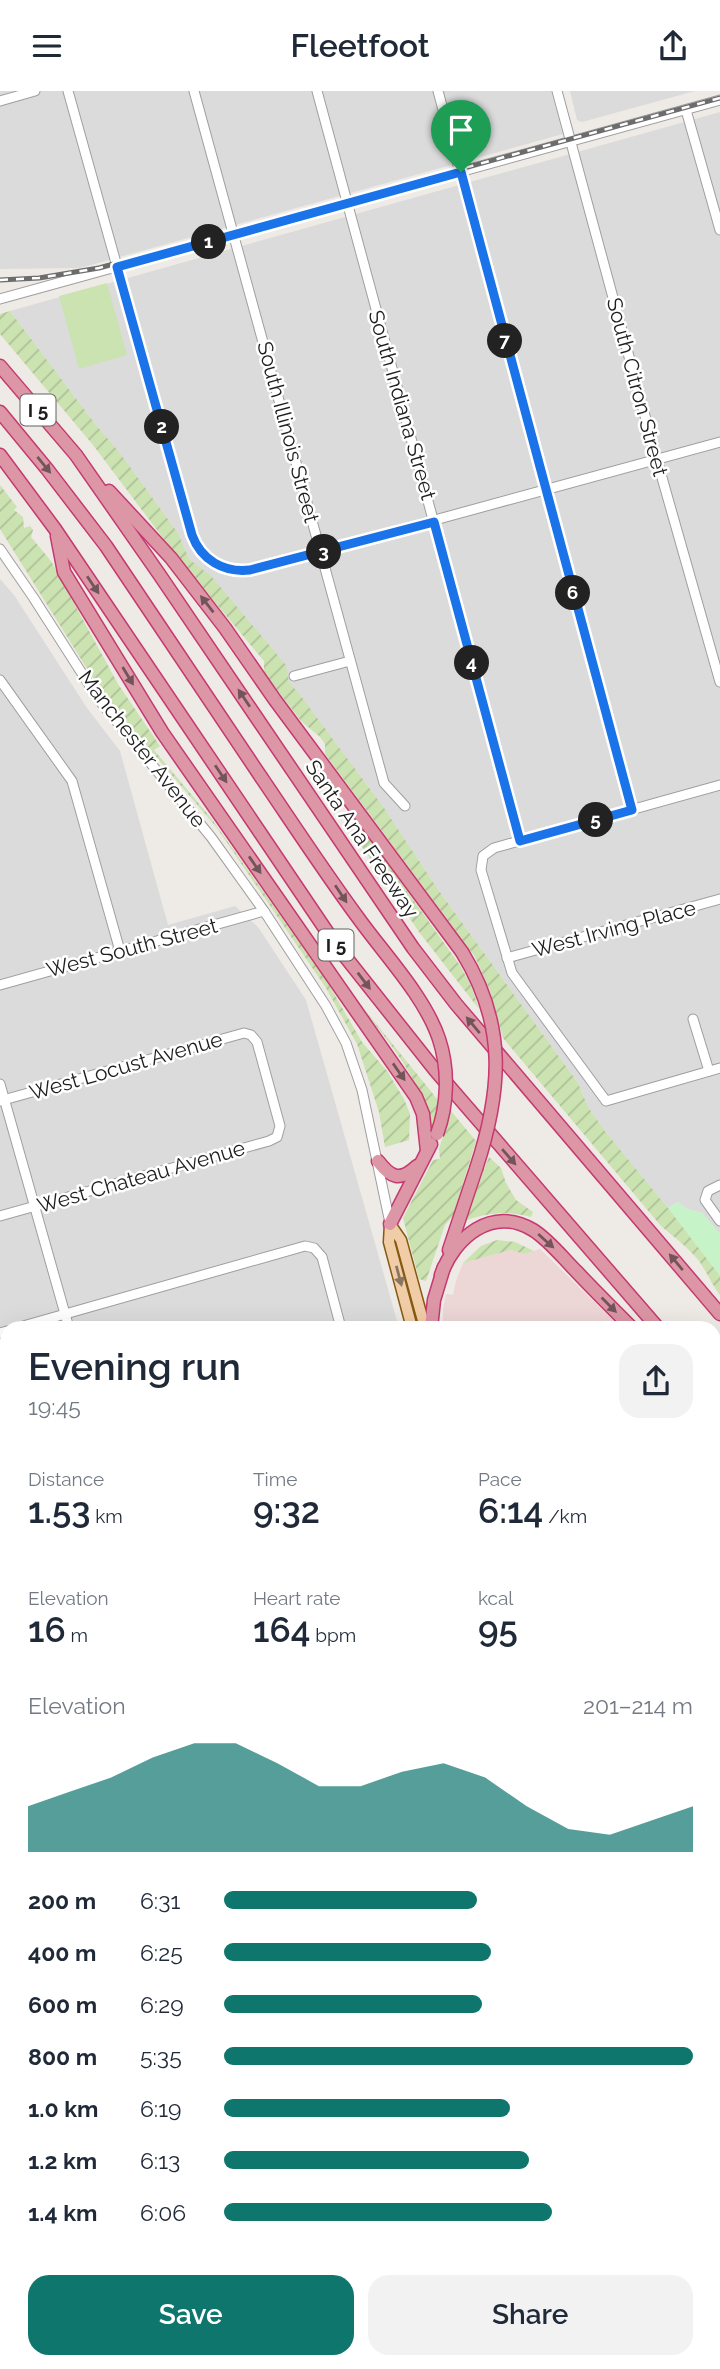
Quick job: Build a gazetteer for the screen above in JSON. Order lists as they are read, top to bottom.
{
  "streets": {
    "highway": ["I 5", "Santa Ana Freeway"],
    "street": [
      "South Citron Street",
      "South Indiana Street",
      "South Illinois Street",
      "Manchester Avenue",
      "West Irving Place",
      "West South Street",
      "West Locust Avenue",
      "West Chateau Avenue"
    ]
  },
  "crossings": [
    ["Manchester Avenue", "West South Street"],
    ["West Locust Avenue", "West Chateau Avenue"]
  ],
  "page": {
    "header": "Fleetfoot",
    "pins": [
      "1",
      "7",
      "2",
      "3",
      "6",
      "4",
      "5"
    ],
    "heading": ["Evening run", "19:45"],
    "stats": [
      ["Distance", "1.53 km"],
      ["Time", "9:32"],
      ["Pace", "6:14 /km"],
      ["Elevation", "16 m"],
      ["Heart rate", "164 bpm"],
      ["kcal", "95"]
    ],
    "chart": ["Elevation", "201–214 m"],
    "list": [
      {
        "name": "200 m",
        "note": "6:31"
      },
      {
        "name": "400 m",
        "note": "6:25"
      },
      {
        "name": "600 m",
        "note": "6:29"
      },
      {
        "name": "800 m",
        "note": "5:35"
      },
      {
        "name": "1.0 km",
        "note": "6:19"
      },
      {
        "name": "1.2 km",
        "note": "6:13"
      },
      {
        "name": "1.4 km",
        "note": "6:06"
      }
    ],
    "buttons": ["Save", "Share"]
  }
}
